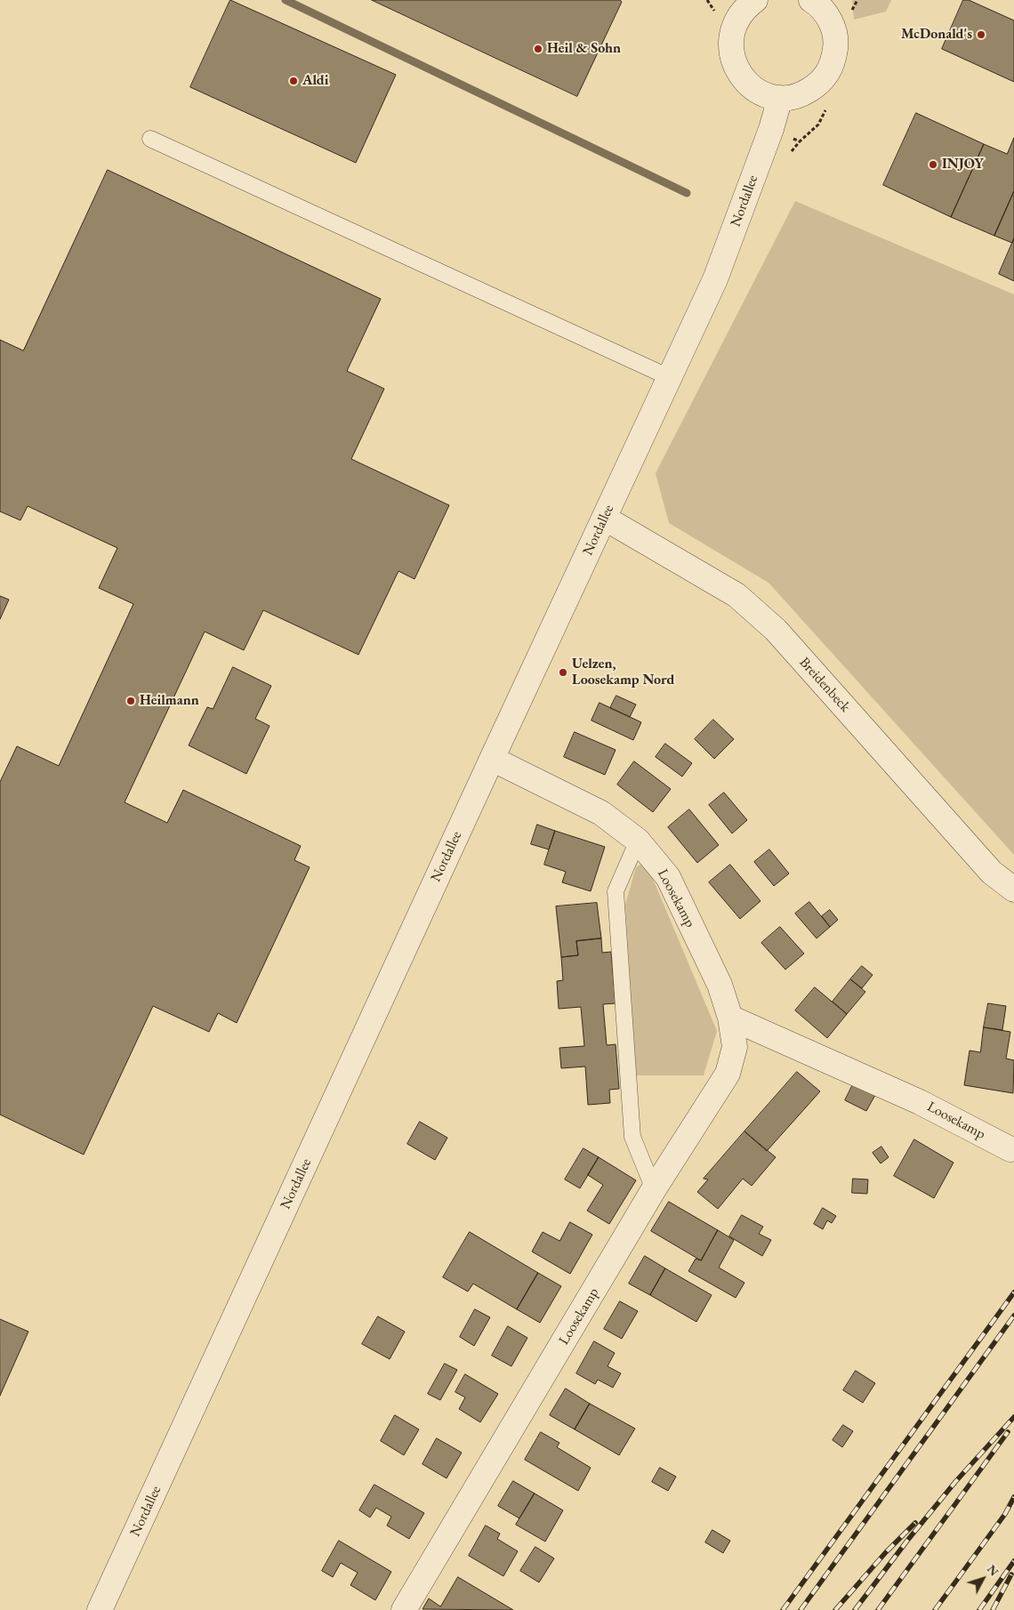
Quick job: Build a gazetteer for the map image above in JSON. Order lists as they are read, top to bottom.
{
  "streets": {
    "street": ["Nordallee", "Breidenbeck", "Loosekamp"]
  },
  "crossings": [
    ["Nordallee", "Breidenbeck"],
    ["Nordallee", "Loosekamp"]
  ],
  "places": [
    "McDonald's",
    "Heil & Sohn",
    "Aldi",
    "INJOY",
    "Uelzen, Loosekamp Nord",
    "Heilmann"
  ],
  "north": "top right"
}
